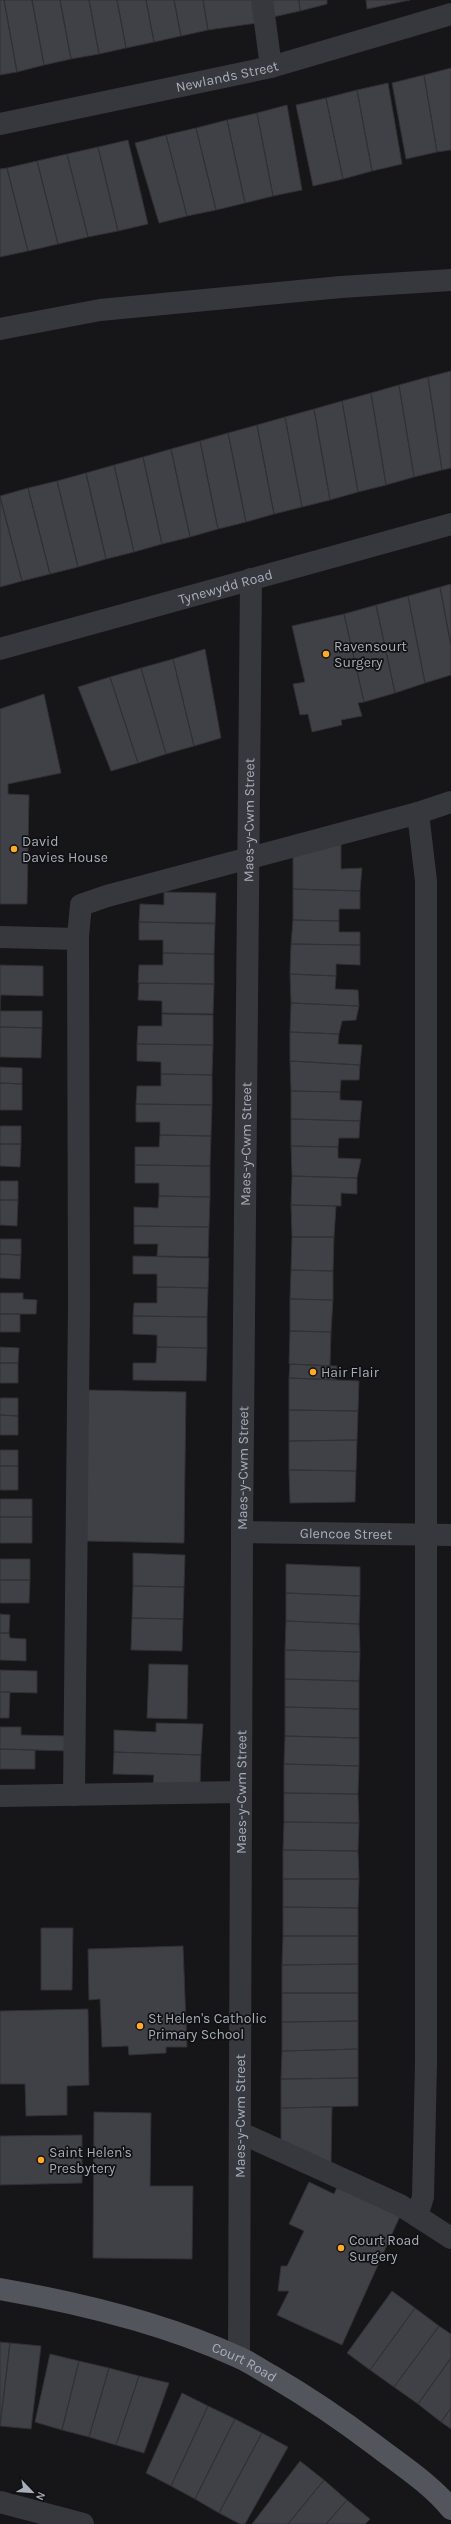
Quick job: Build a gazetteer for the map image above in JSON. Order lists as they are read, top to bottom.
{
  "streets": {
    "main road": ["Court Road"],
    "street": [
      "Newlands Street",
      "Tynewydd Road",
      "Maes-y-Cwm Street",
      "Glencoe Street"
    ]
  },
  "crossings": [
    ["Tynewydd Road", "Maes-y-Cwm Street"],
    ["Maes-y-Cwm Street", "Glencoe Street"],
    ["Maes-y-Cwm Street", "Court Road"]
  ],
  "places": [
    "Ravensourt Surgery",
    "David Davies House",
    "Hair Flair",
    "St Helen's Catholic Primary School",
    "Saint Helen's Presbytery",
    "Court Road Surgery"
  ],
  "north": "bottom right"
}
